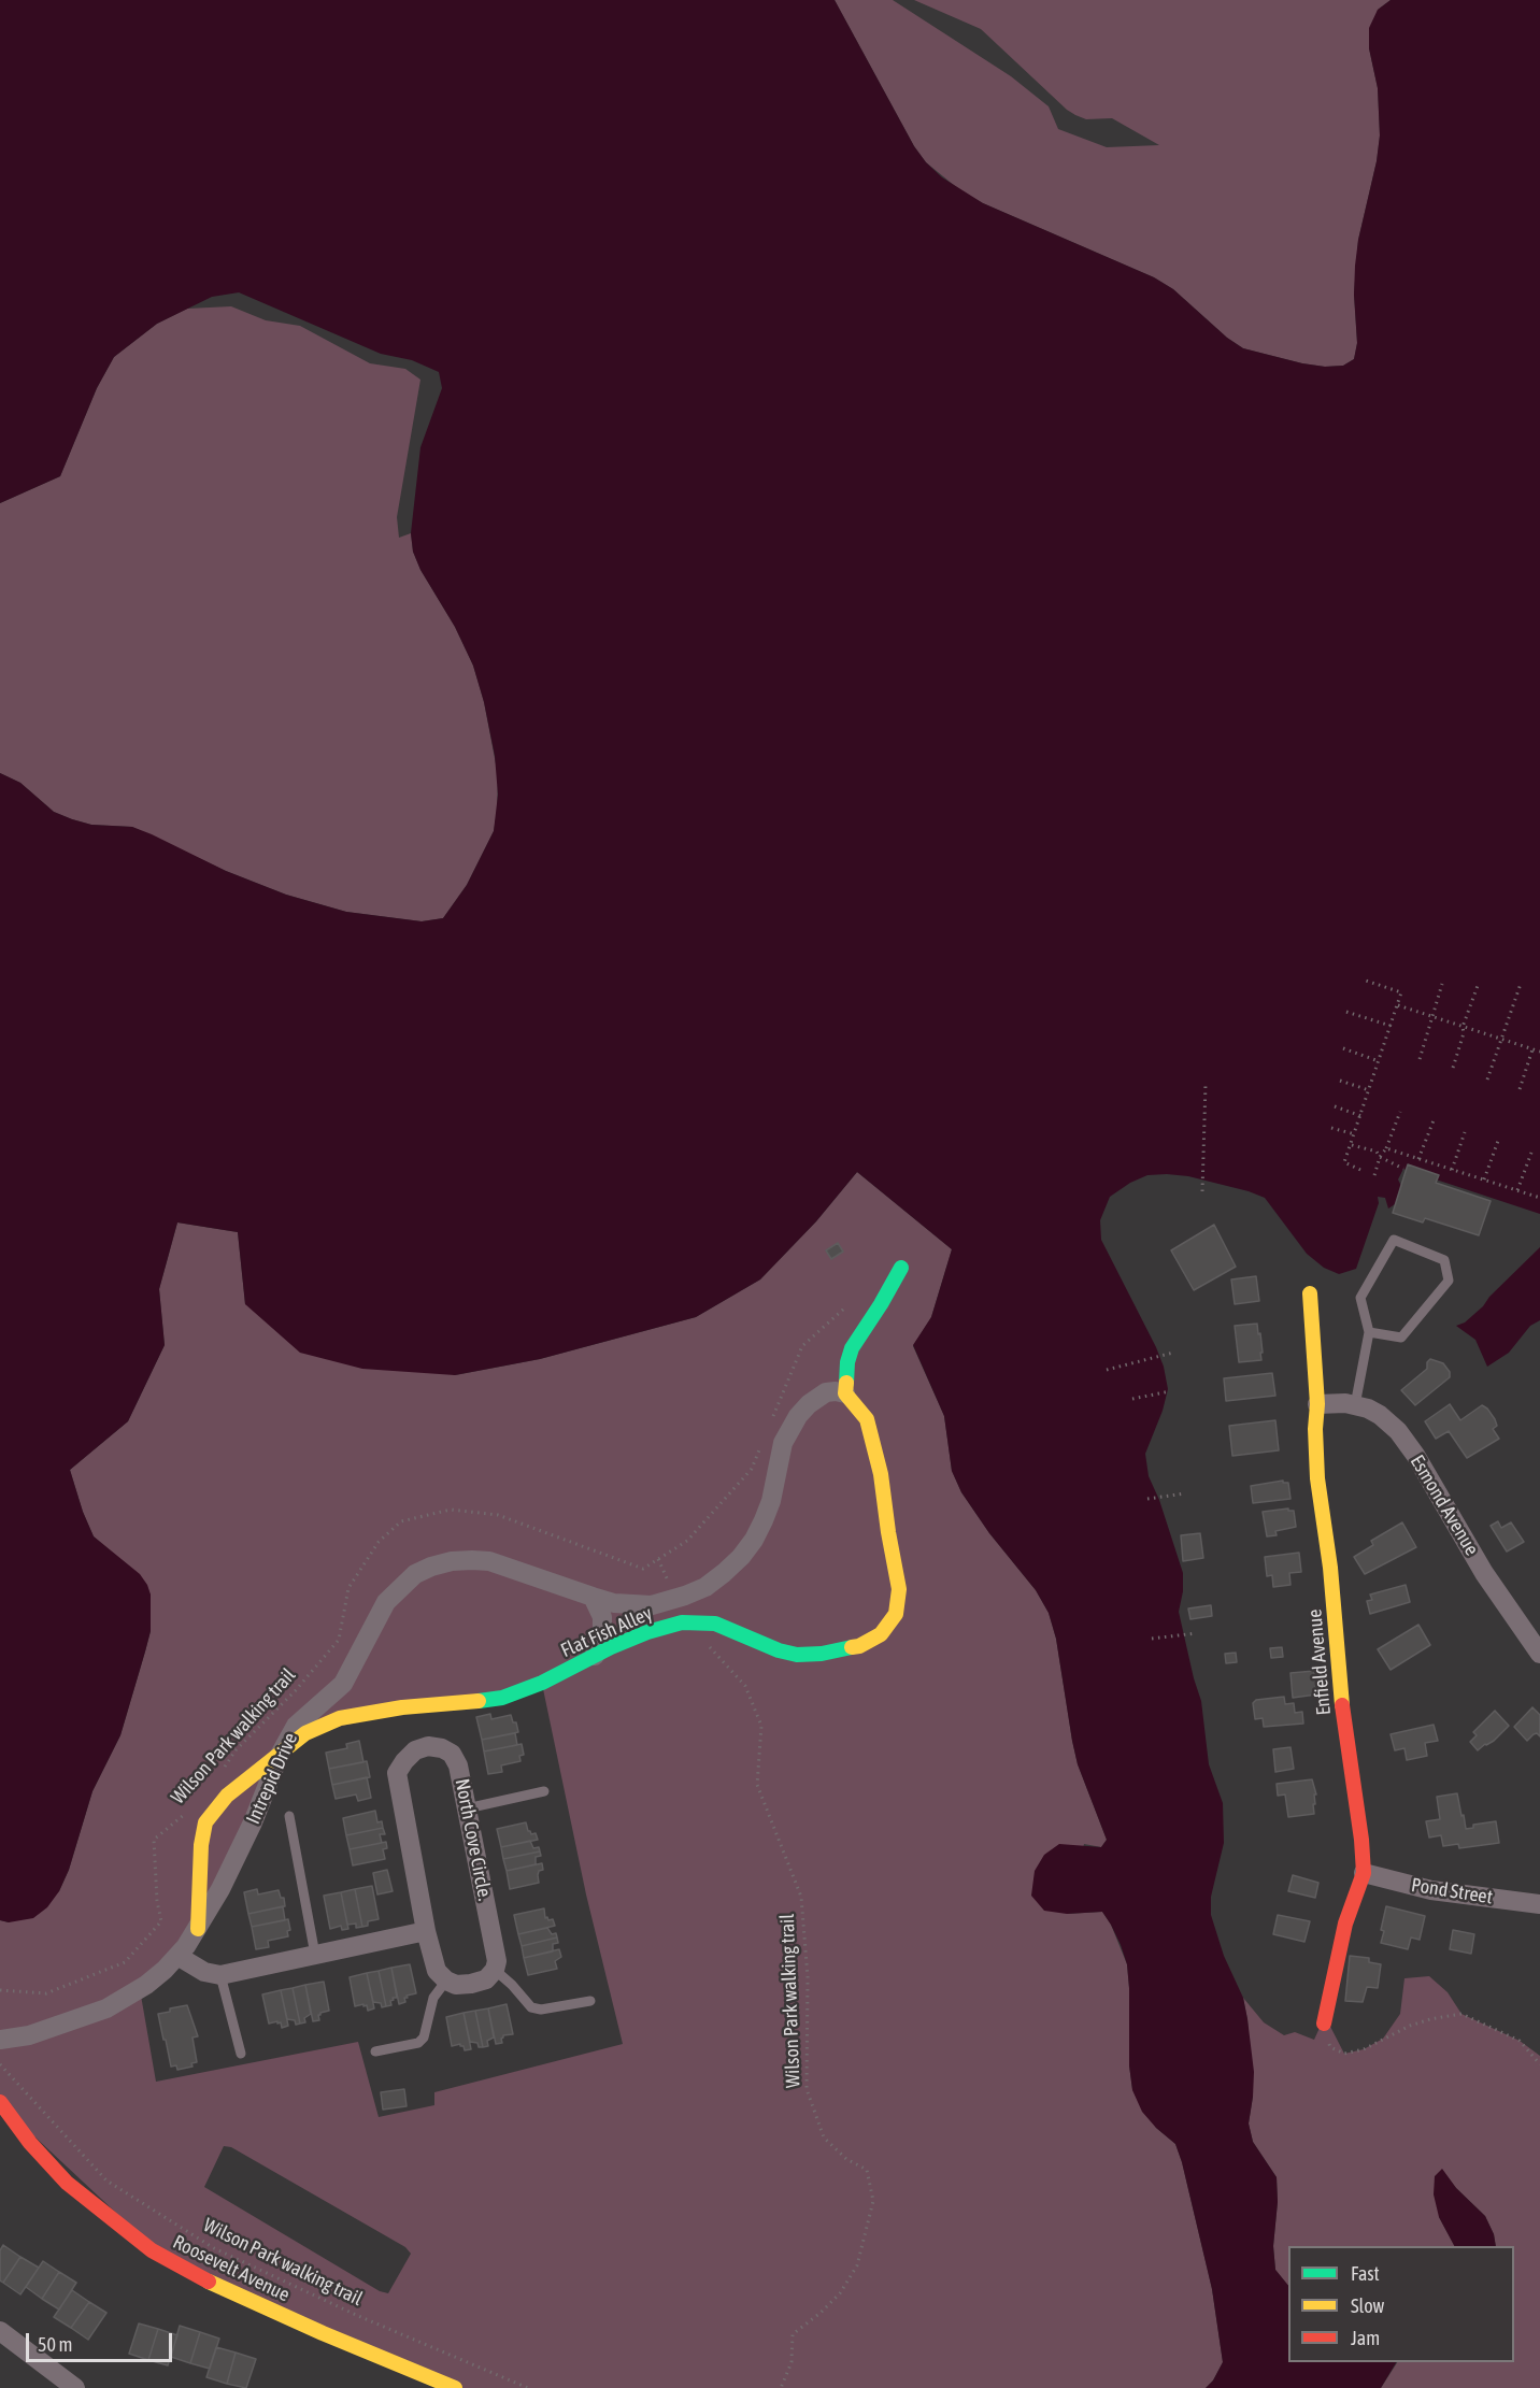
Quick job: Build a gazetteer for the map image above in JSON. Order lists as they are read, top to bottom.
{
  "streets": {
    "street": [
      "Esmond Avenue",
      "Flat Fish Alley",
      "Enfield Avenue",
      "Intrepid Drive",
      "North Cove Circle.",
      "Pond Street",
      "Roosevelt Avenue"
    ],
    "path": ["Wilson Park walking trail"]
  },
  "crossings": [
    ["Esmond Avenue", "Enfield Avenue"],
    ["Flat Fish Alley", "Wilson Park walking trail"],
    ["Flat Fish Alley", "Intrepid Drive"],
    ["Enfield Avenue", "Pond Street"]
  ],
  "legend": ["Fast", "Slow", "Jam"],
  "scale_bar": "50 m"
}
